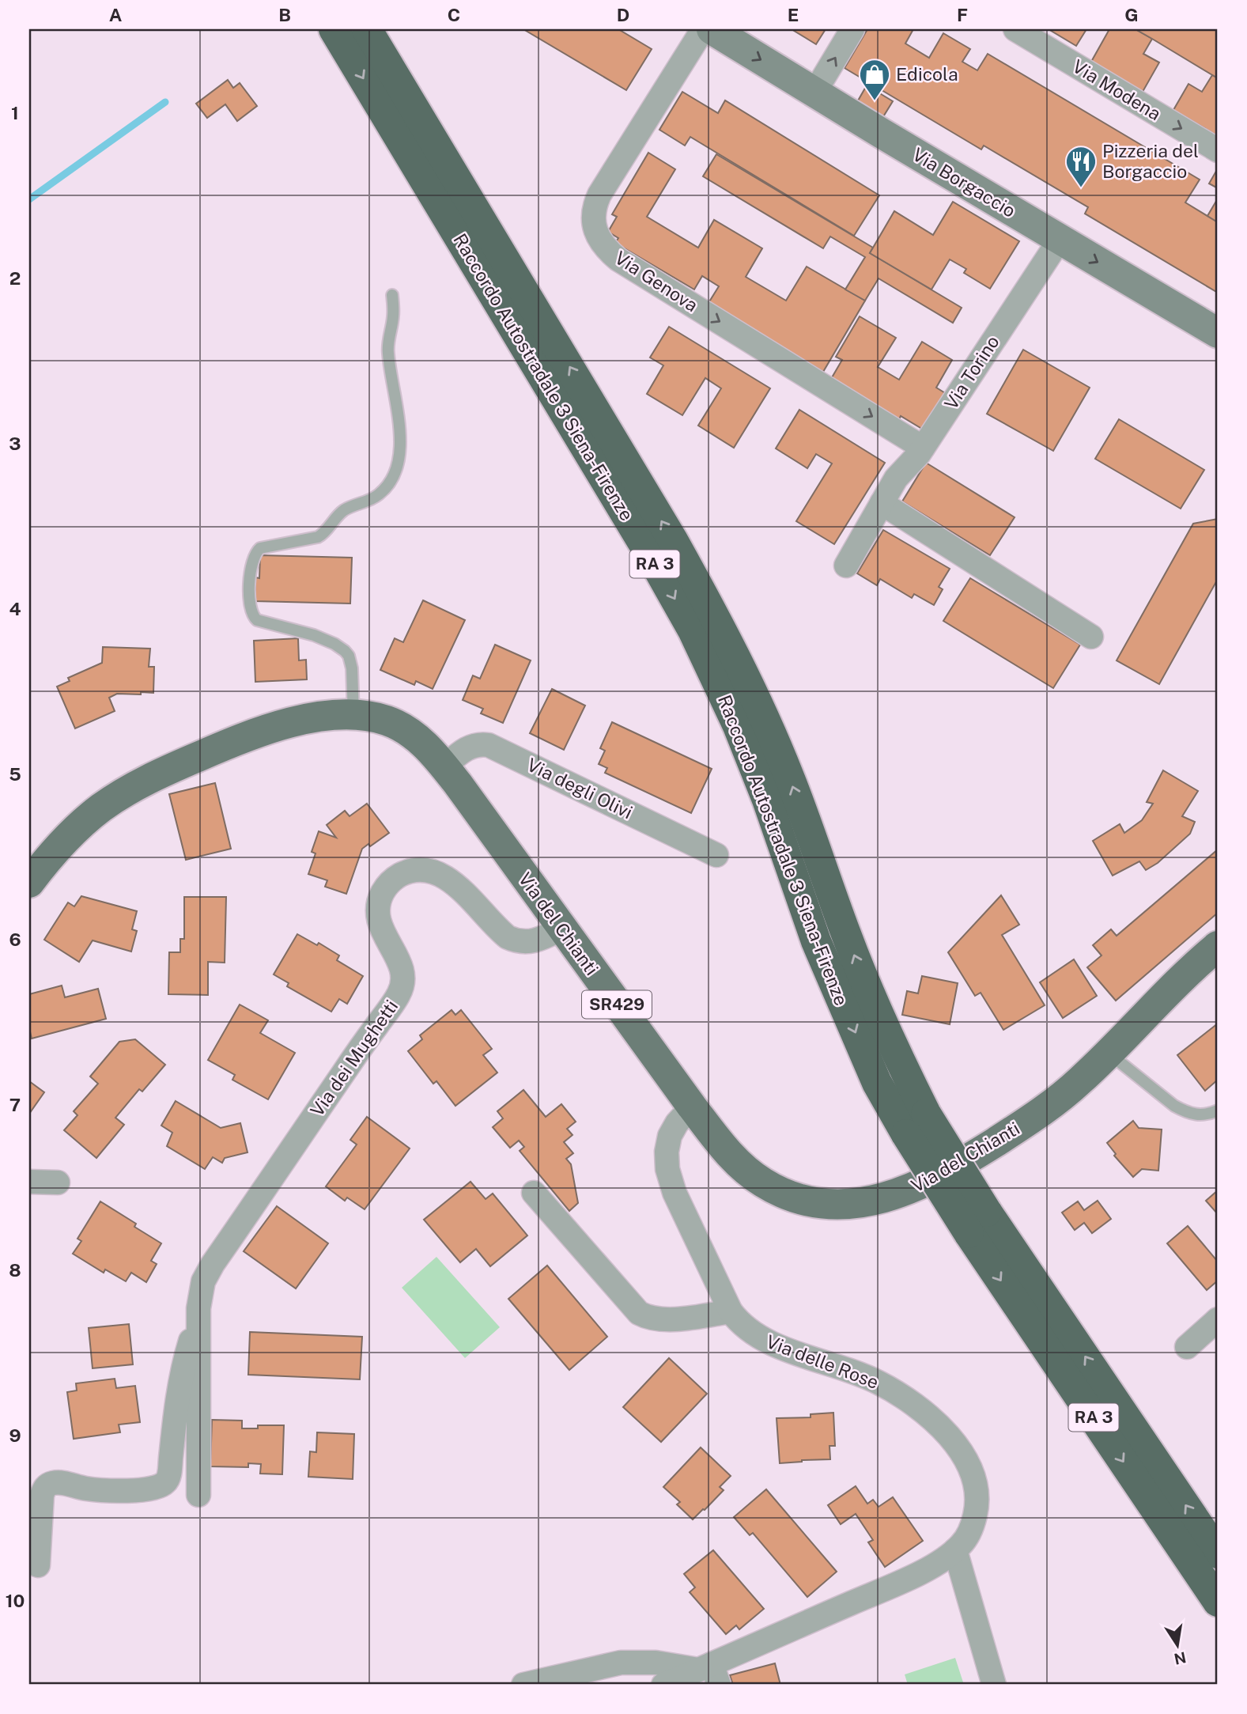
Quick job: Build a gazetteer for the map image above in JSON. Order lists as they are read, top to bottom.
{
  "streets": {
    "highway": ["Raccordo Autostradale 3 Siena-Firenze", "RA 3"],
    "main road": ["Via Borgaccio", "Via del Chianti", "SR429"],
    "street": [
      "Via Modena",
      "Via Genova",
      "Via Torino",
      "Via degli Olivi",
      "Via dei Mughetti",
      "Via delle Rose"
    ]
  },
  "crossings": [
    ["Via Borgaccio", "Via Torino"],
    ["Via Genova", "Via Torino"],
    ["Via degli Olivi", "Via del Chianti"],
    ["Via del Chianti", "Via dei Mughetti"],
    ["Via del Chianti", "Via delle Rose"]
  ],
  "one_way": ["Via Modena", "Via Borgaccio"],
  "places": {
    "shop": ["Edicola"],
    "restaurant": ["Pizzeria del Borgaccio"]
  },
  "north": "bottom",
  "grid": {
    "columns": [
      "A",
      "B",
      "C",
      "D",
      "E",
      "F",
      "G"
    ],
    "rows": [
      "1",
      "2",
      "3",
      "4",
      "5",
      "6",
      "7",
      "8",
      "9",
      "10"
    ]
  }
}
